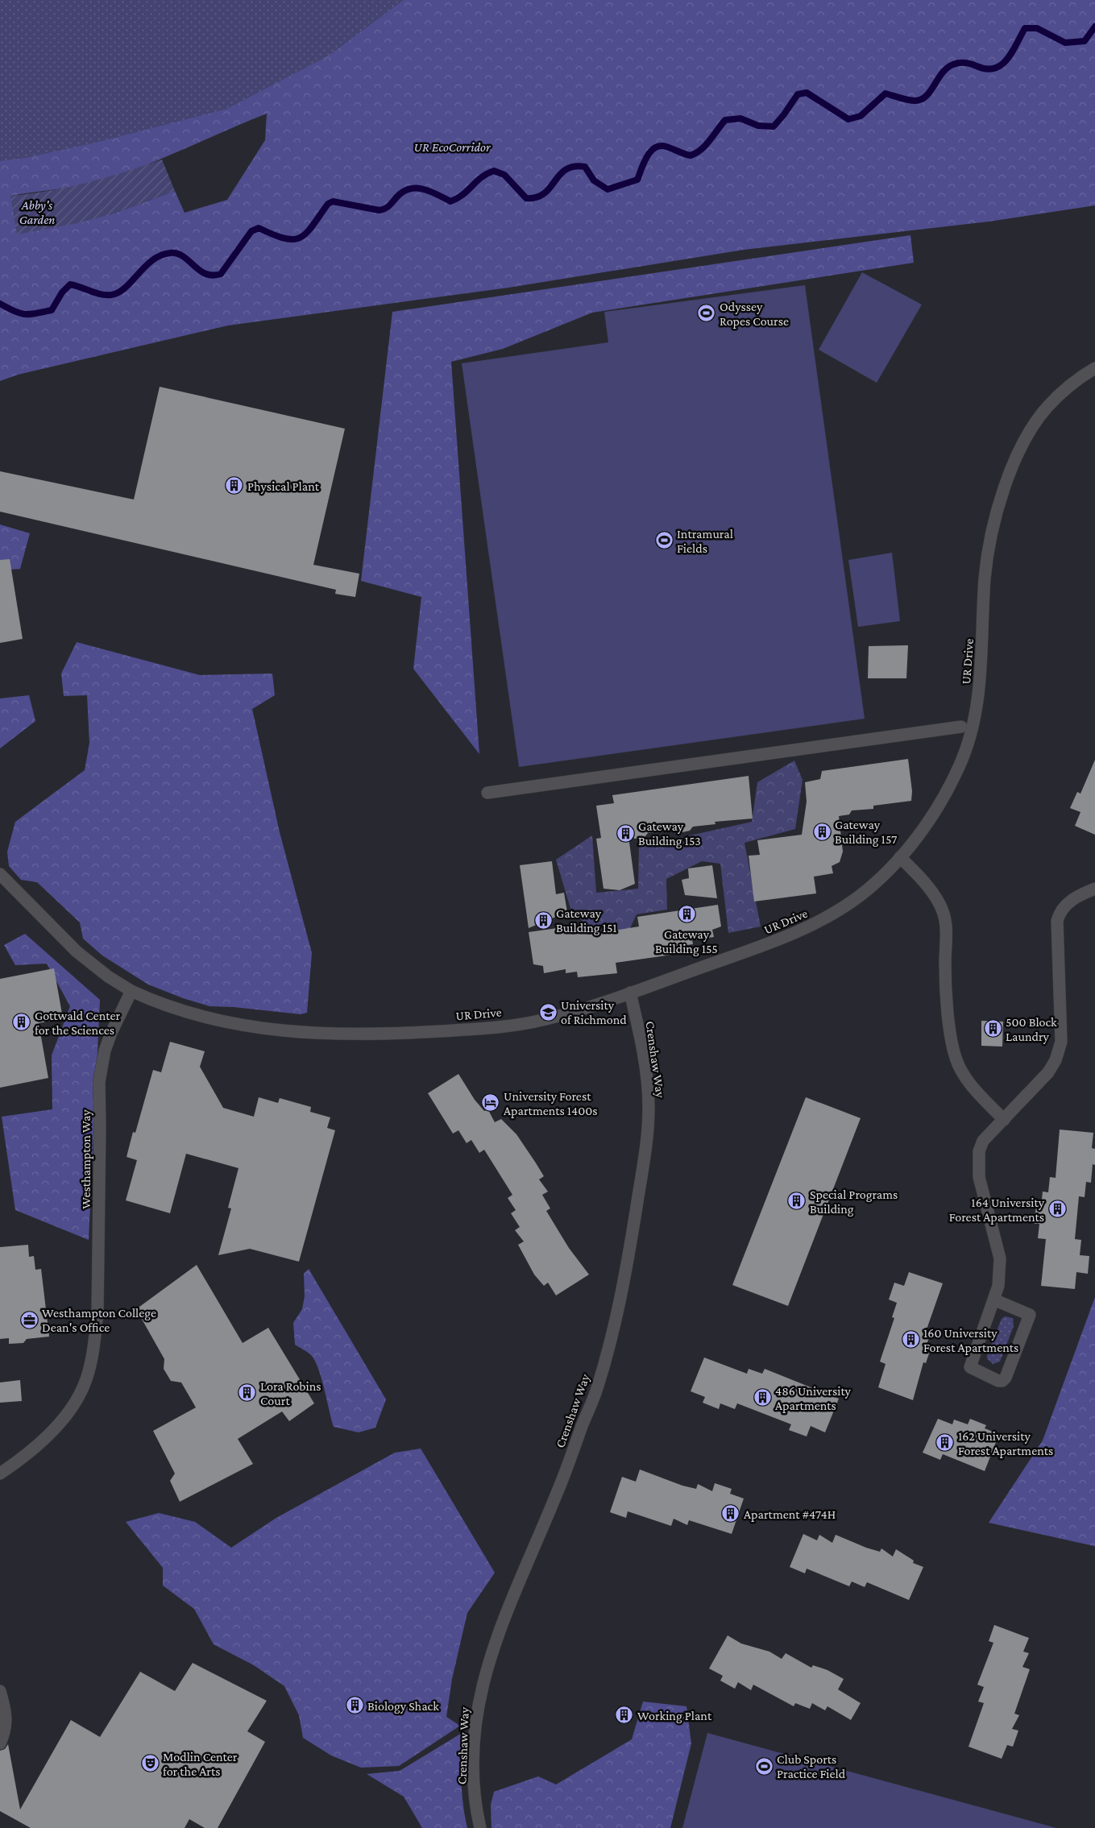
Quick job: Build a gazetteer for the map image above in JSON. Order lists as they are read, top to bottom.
{
  "streets": {
    "street": ["UR Drive", "Crenshaw Way", "Westhampton Way"]
  },
  "crossings": [
    ["UR Drive", "Crenshaw Way"],
    ["UR Drive", "Westhampton Way"]
  ],
  "parks": ["UR EcoCorridor", "Abby's Garden"],
  "places": {
    "sports": ["Odyssey Ropes Course", "Intramural Fields", "Club Sports Practice Field"],
    "building": [
      "Physical Plant",
      "Gateway Building 157",
      "Gateway Building 153",
      "Gateway Building 155",
      "Gateway Building 151",
      "Gottwald Center for the Sciences",
      "500 Block Laundry",
      "Special Programs Building",
      "164 University Forest Apartments",
      "160 University Forest Apartments",
      "Lora Robins Court",
      "486 University Apartments",
      "162 University Forest Apartments",
      "Apartment #474H",
      "Biology Shack",
      "Working Plant"
    ],
    "school or university": ["University of Richmond"],
    "hotel": ["University Forest Apartments 1400s"],
    "office": ["Westhampton College Dean's Office"],
    "theatre": ["Modlin Center for the Arts"]
  }
}
